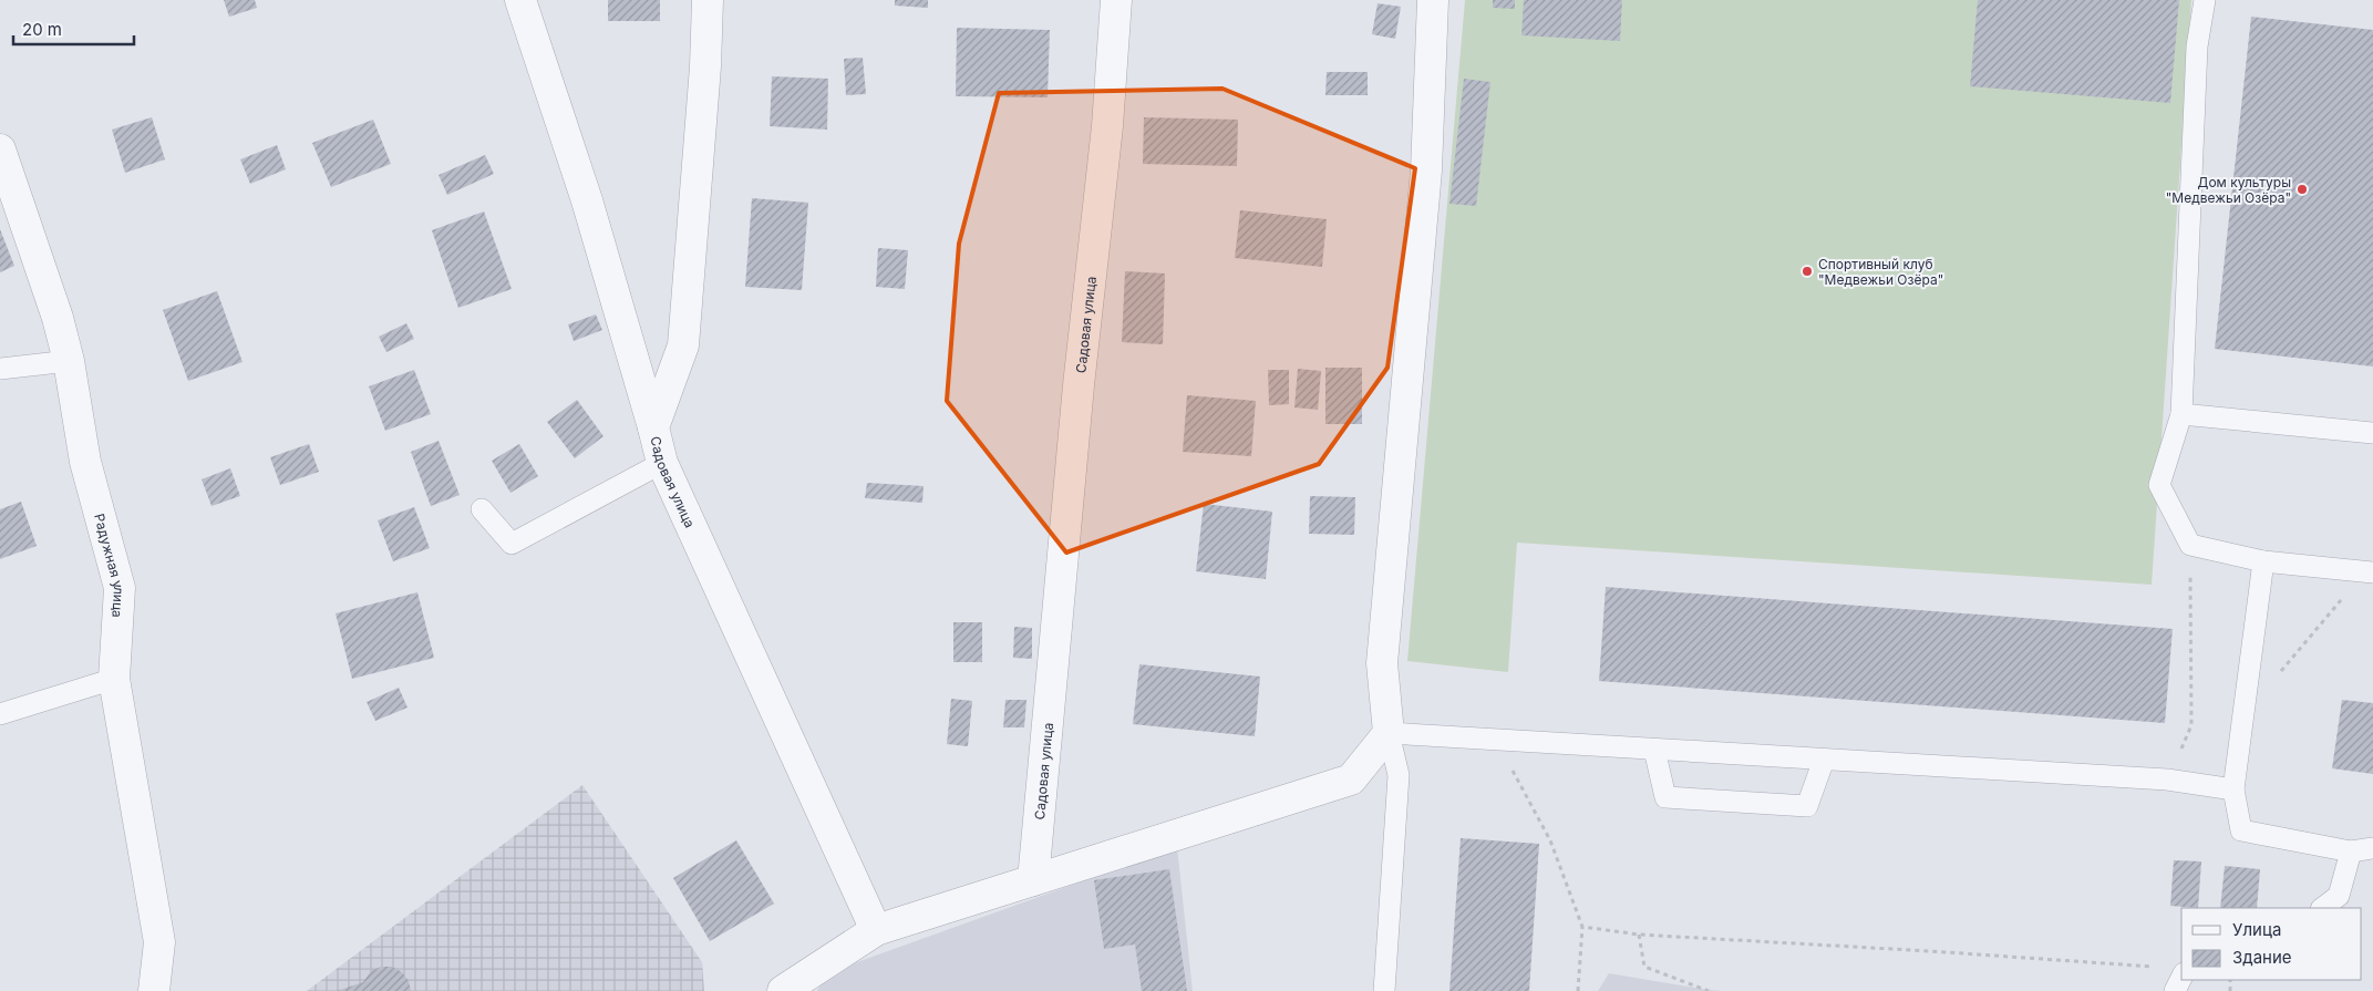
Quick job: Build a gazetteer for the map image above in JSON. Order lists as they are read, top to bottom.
{
  "streets": {
    "street": ["Садовая улица", "Радужная улица"]
  },
  "places": ["Дом культуры \"Медвежьи Озёра\"", "Спортивный клуб \"Медвежьи Озёра\""],
  "legend": ["Улица", "Здание"],
  "scale_bar": "20 m"
}
